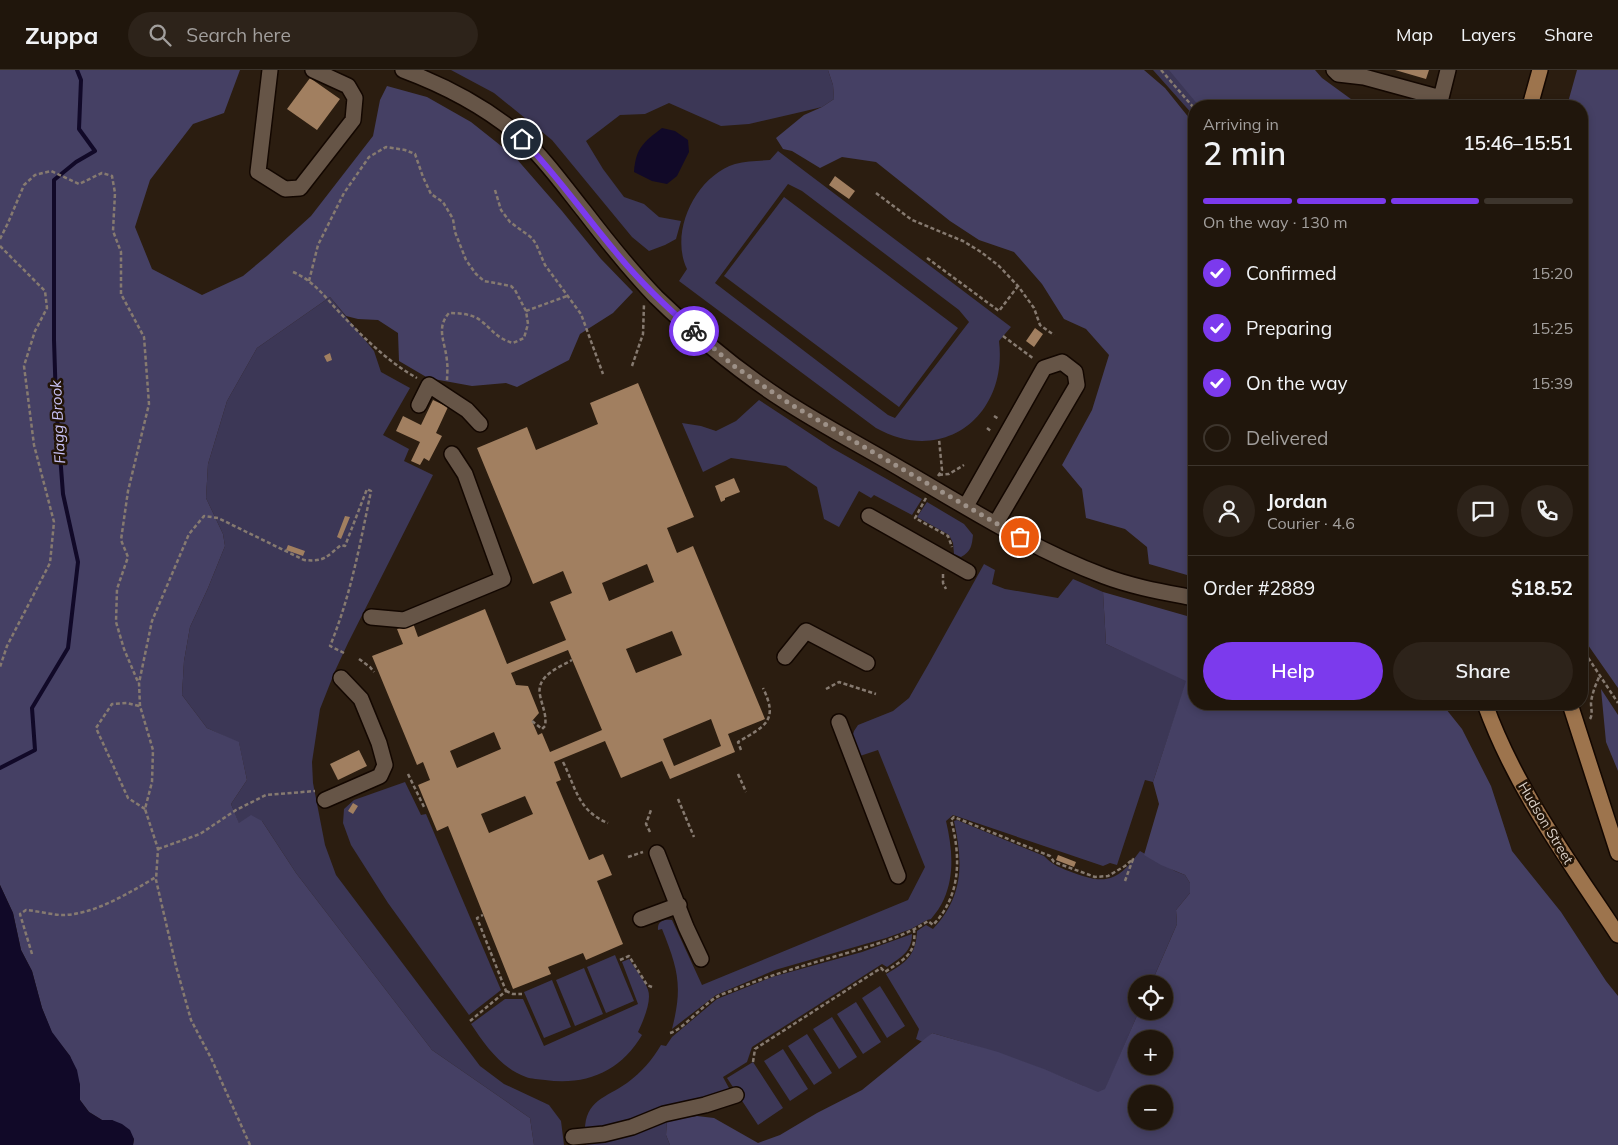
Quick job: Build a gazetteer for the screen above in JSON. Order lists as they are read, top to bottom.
{
  "streets": {
    "main road": ["Hudson Street"]
  },
  "water": ["Flagg Brook"],
  "page": {
    "header": "Zuppa",
    "search": "Search here",
    "nav": ["Map", "Layers", "Share"],
    "heading": ["2 min", "Arriving in", "15:46–15:51"],
    "panel": [
      "Jordan",
      "Courier · 4.6",
      "Order #2889",
      "$18.52"
    ],
    "bar": "On the way · 130 m",
    "list": [
      ["Confirmed", "15:20"],
      ["Preparing", "15:25"],
      ["On the way", "15:39"],
      "Delivered"
    ],
    "buttons": ["Help", "Share"],
    "map_buttons": ["+", "−"]
  }
}
